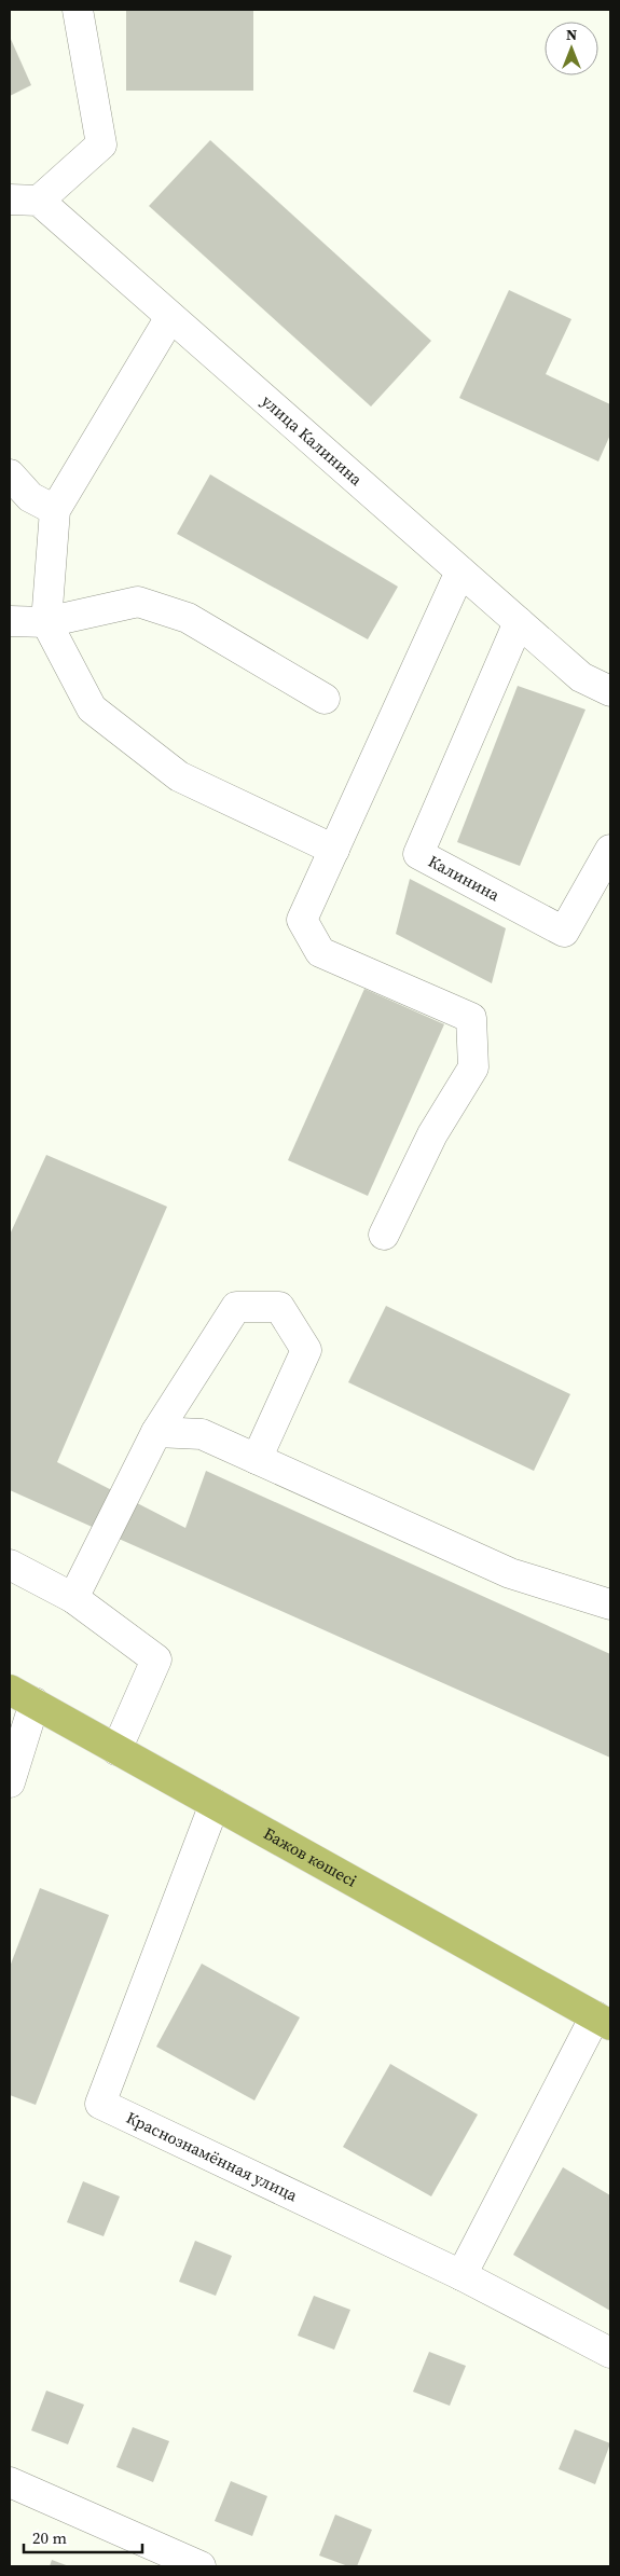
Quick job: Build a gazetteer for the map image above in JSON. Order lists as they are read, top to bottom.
{
  "streets": {
    "main road": ["Бажов көшесі"],
    "street": ["улица Калинина", "Калинина", "Краснознамённая улица"]
  },
  "crossings": [
    ["улица Калинина", "Калинина"],
    ["Бажов көшесі", "Краснознамённая улица"]
  ],
  "scale_bar": "20 m",
  "north": "top"
}
